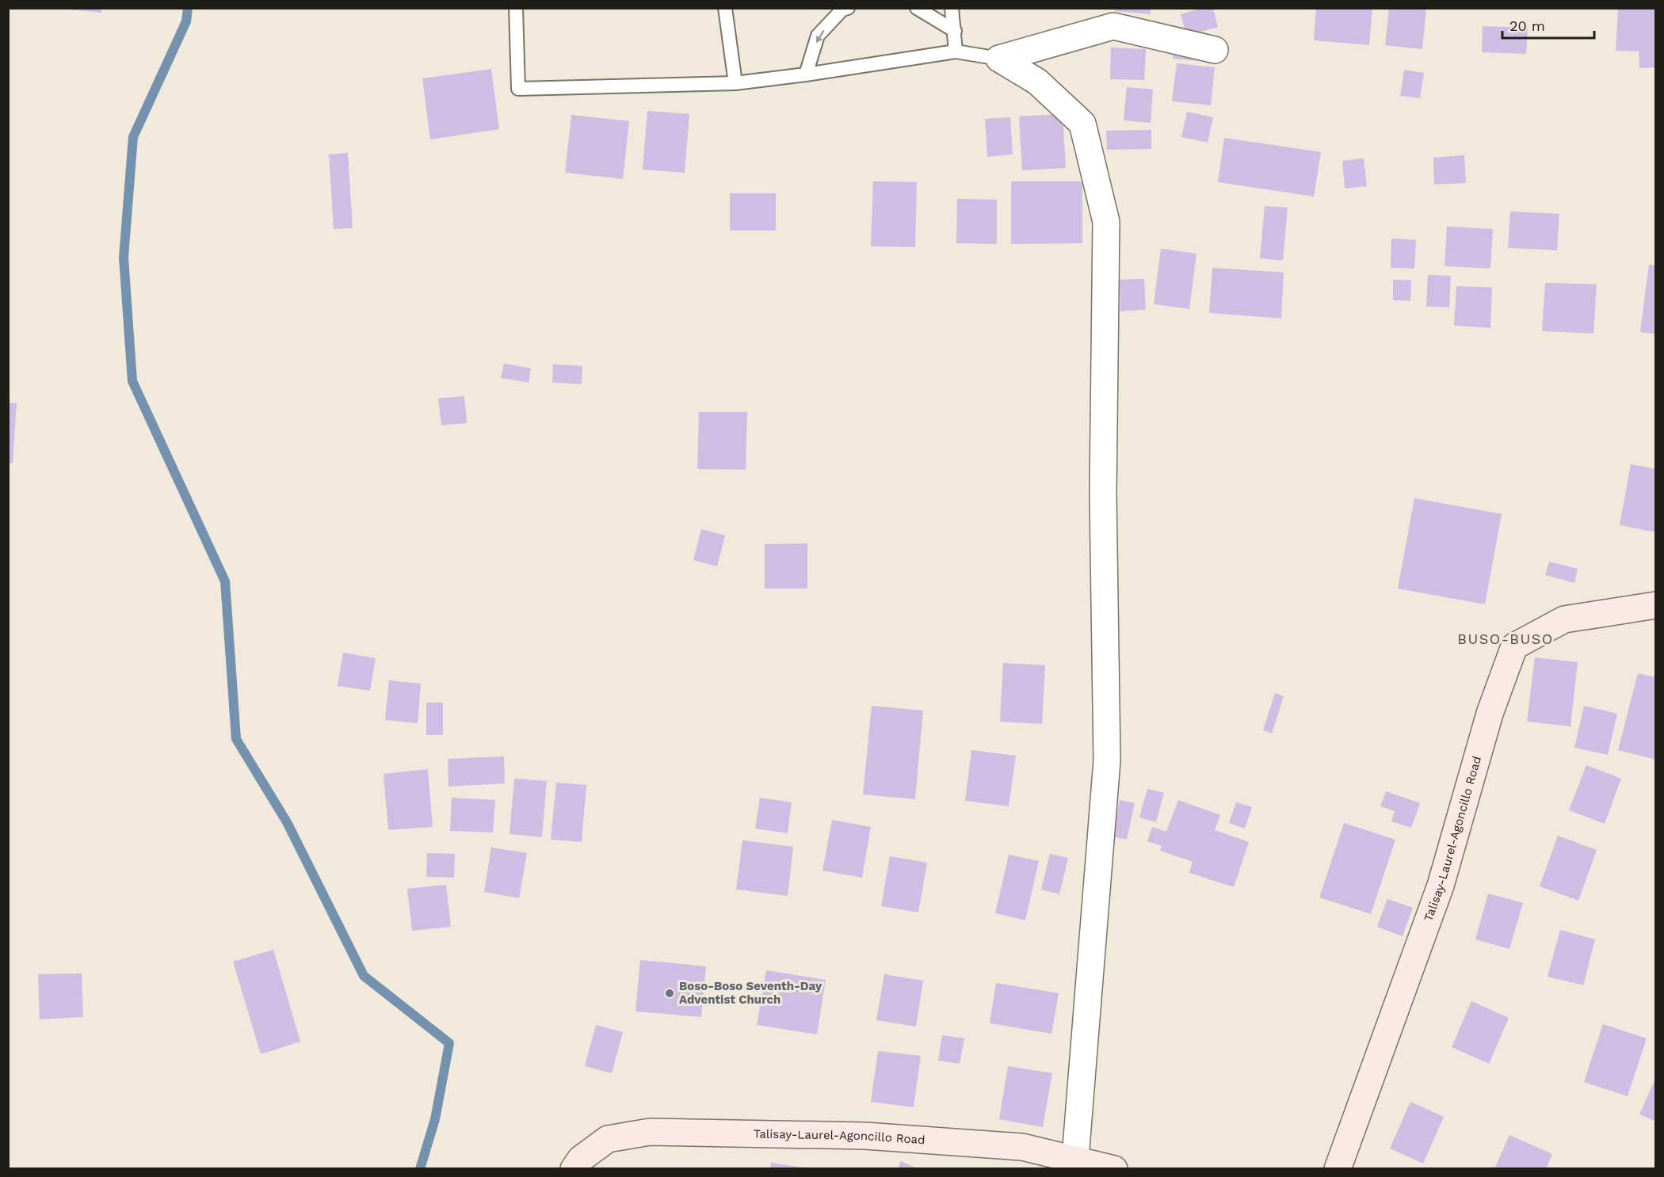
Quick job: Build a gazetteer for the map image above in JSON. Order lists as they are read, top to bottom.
{
  "streets": {
    "main road": ["Talisay-Laurel-Agoncillo Road"]
  },
  "districts": ["BUSO-BUSO"],
  "places": ["Boso-Boso Seventh-Day Adventist Church"],
  "scale_bar": "20 m"
}
